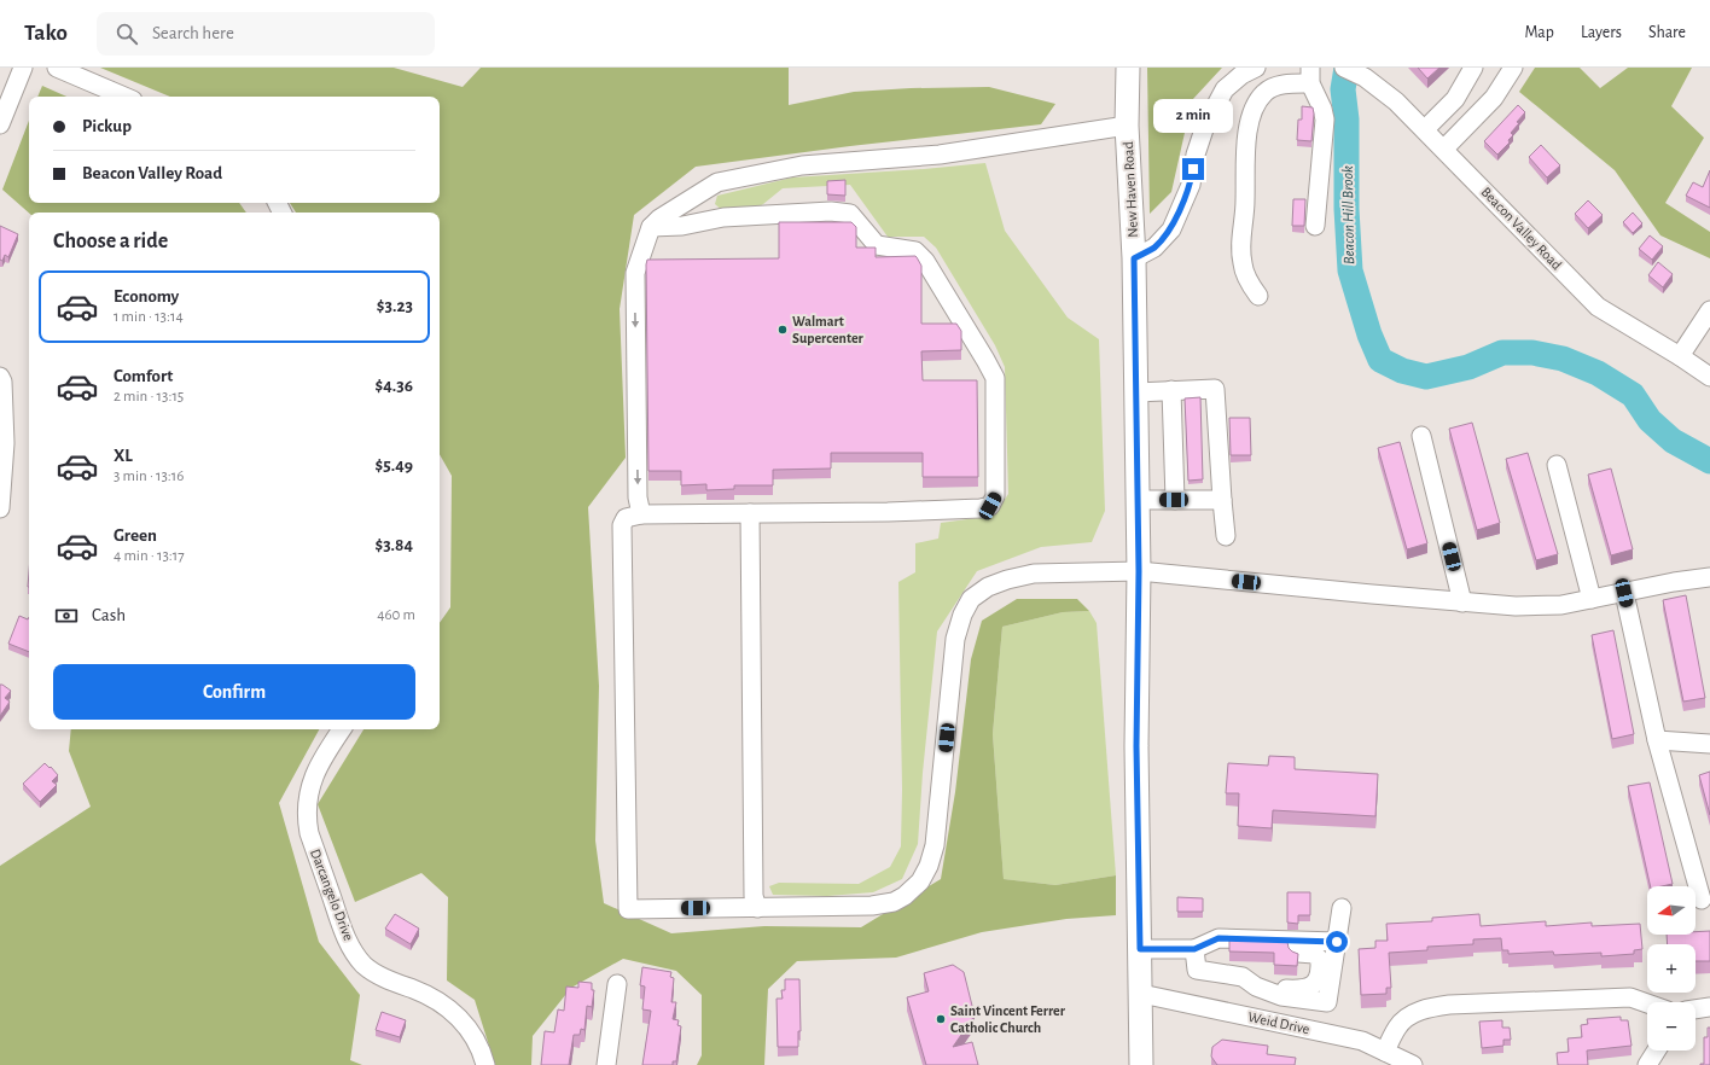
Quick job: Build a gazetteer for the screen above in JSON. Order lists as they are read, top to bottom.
{
  "streets": {
    "main road": ["New Haven Road"],
    "street": ["Beacon Valley Road", "Darcangelo Drive", "Weid Drive"]
  },
  "crossings": [
    ["New Haven Road", "Weid Drive"]
  ],
  "water": ["Beacon Hill Brook"],
  "places": ["Walmart Supercenter", "Saint Vincent Ferrer Catholic Church"],
  "north": "left",
  "page": {
    "header": "Tako",
    "search": "Search here",
    "nav": ["Map", "Layers", "Share"],
    "banner": ["Pickup", "Beacon Valley Road"],
    "bubble": "2 min",
    "heading": "Choose a ride",
    "list": [
      {
        "name": "Economy",
        "note": "1 min · 13:14",
        "value": "$3.23"
      },
      {
        "name": "Comfort",
        "note": "2 min · 13:15",
        "value": "$4.36"
      },
      {
        "name": "XL",
        "note": "3 min · 13:16",
        "value": "$5.49"
      },
      {
        "name": "Green",
        "note": "4 min · 13:17",
        "value": "$3.84"
      }
    ],
    "pay": ["Cash", "460 m"],
    "buttons": "Confirm",
    "map_buttons": ["+", "−"]
  }
}
